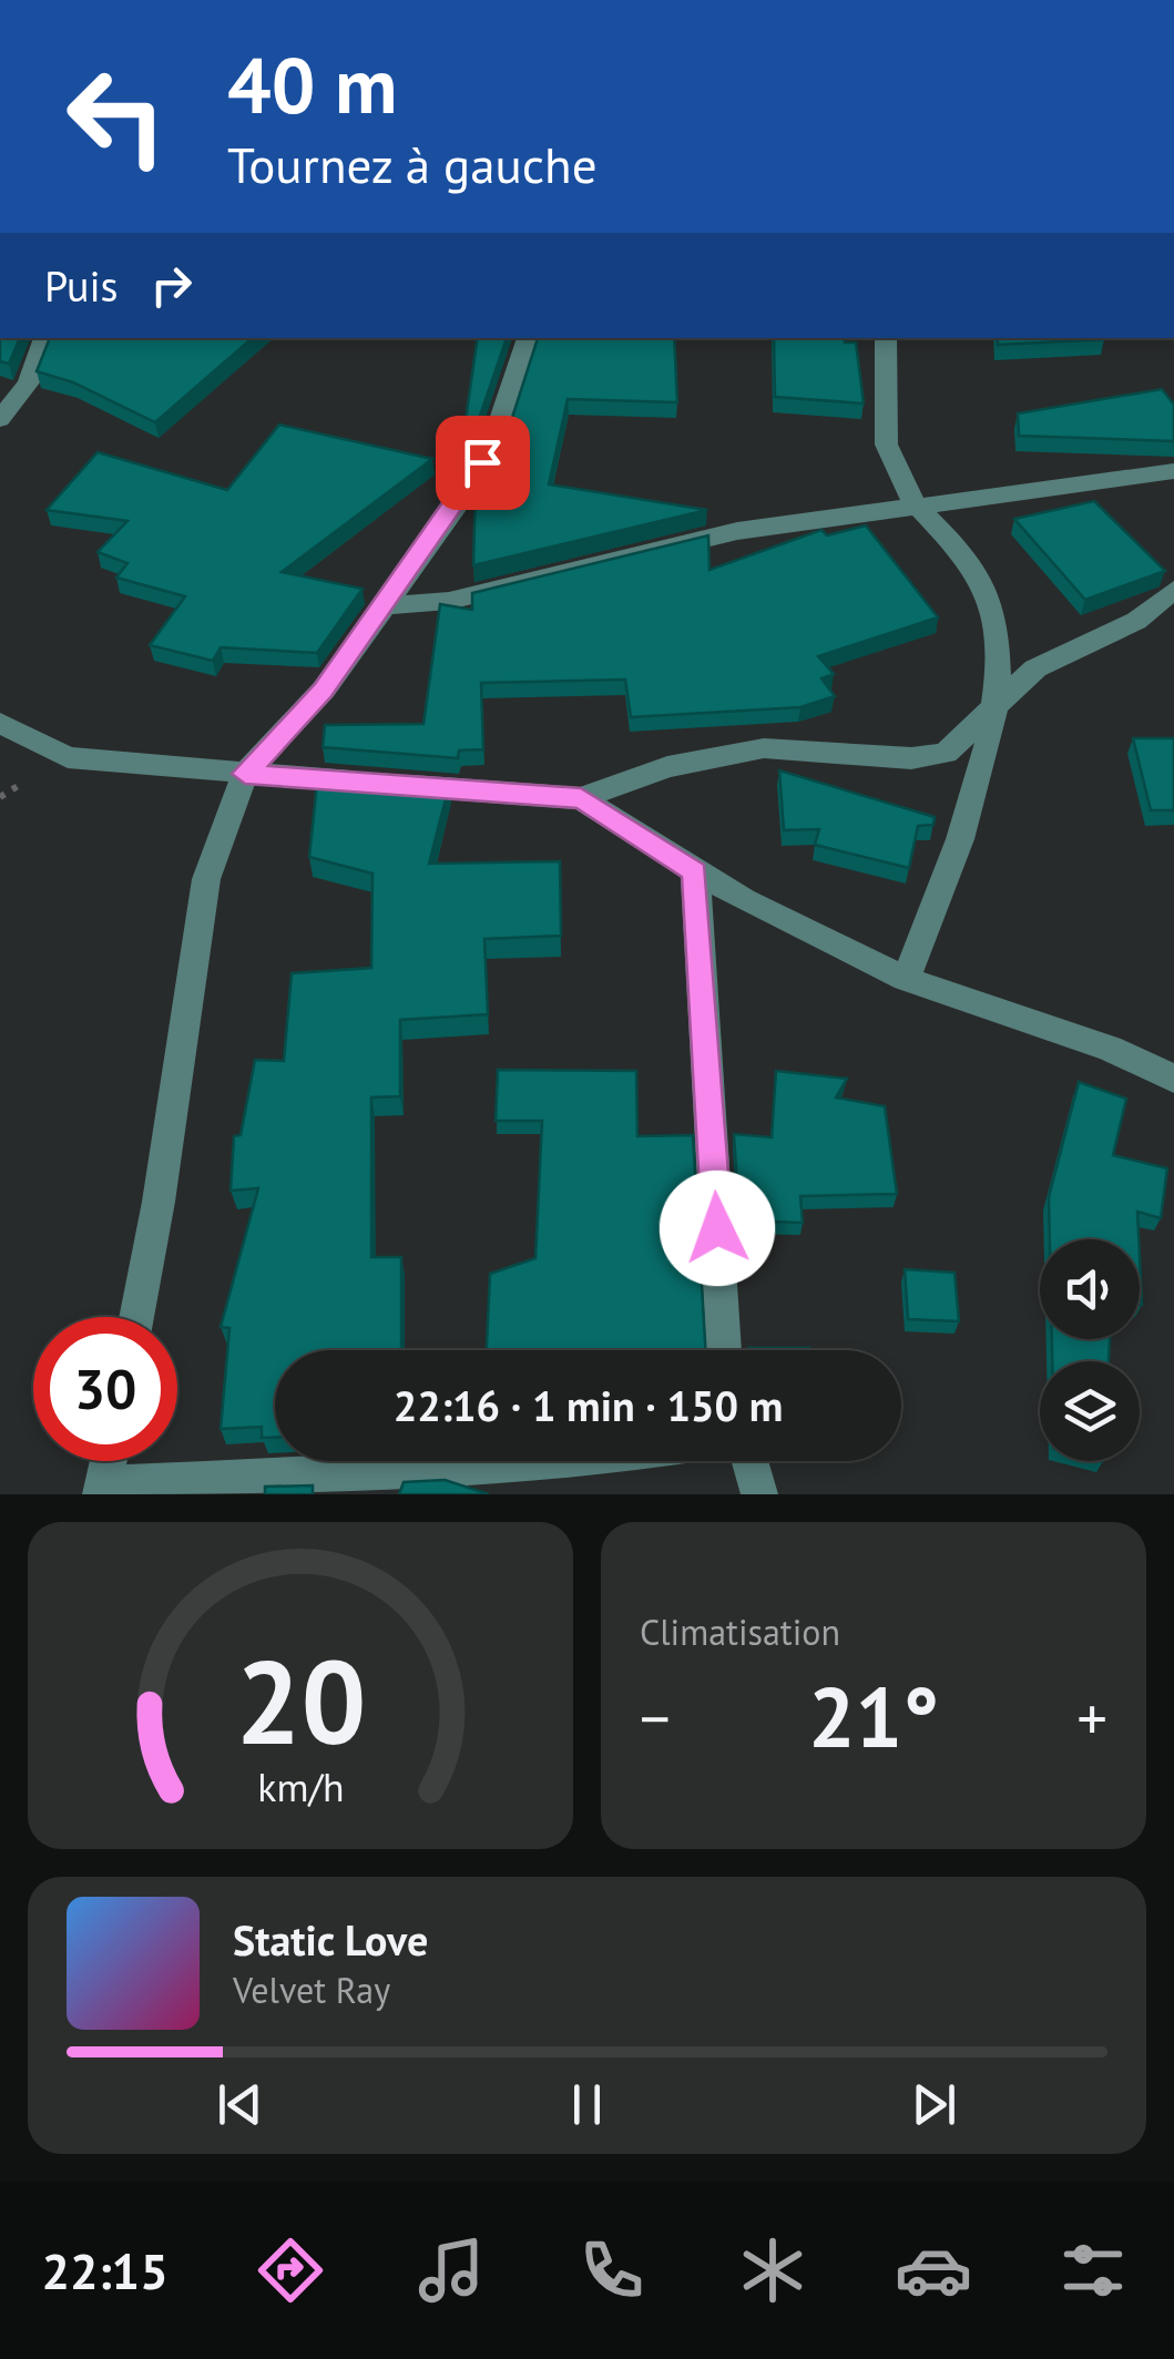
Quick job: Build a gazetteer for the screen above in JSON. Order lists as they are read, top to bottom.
{
  "page": {
    "turn": ["40 m", "Tournez à gauche"],
    "then": "Puis",
    "limit": "30",
    "trip": "22:16 · 1 min · 150 m",
    "tile": "Climatisation",
    "heat": ["−", "21°", "+"],
    "song": ["Static Love", "Velvet Ray"],
    "tabs": "22:15",
    "gauge": ["20", "km/h"]
  }
}
